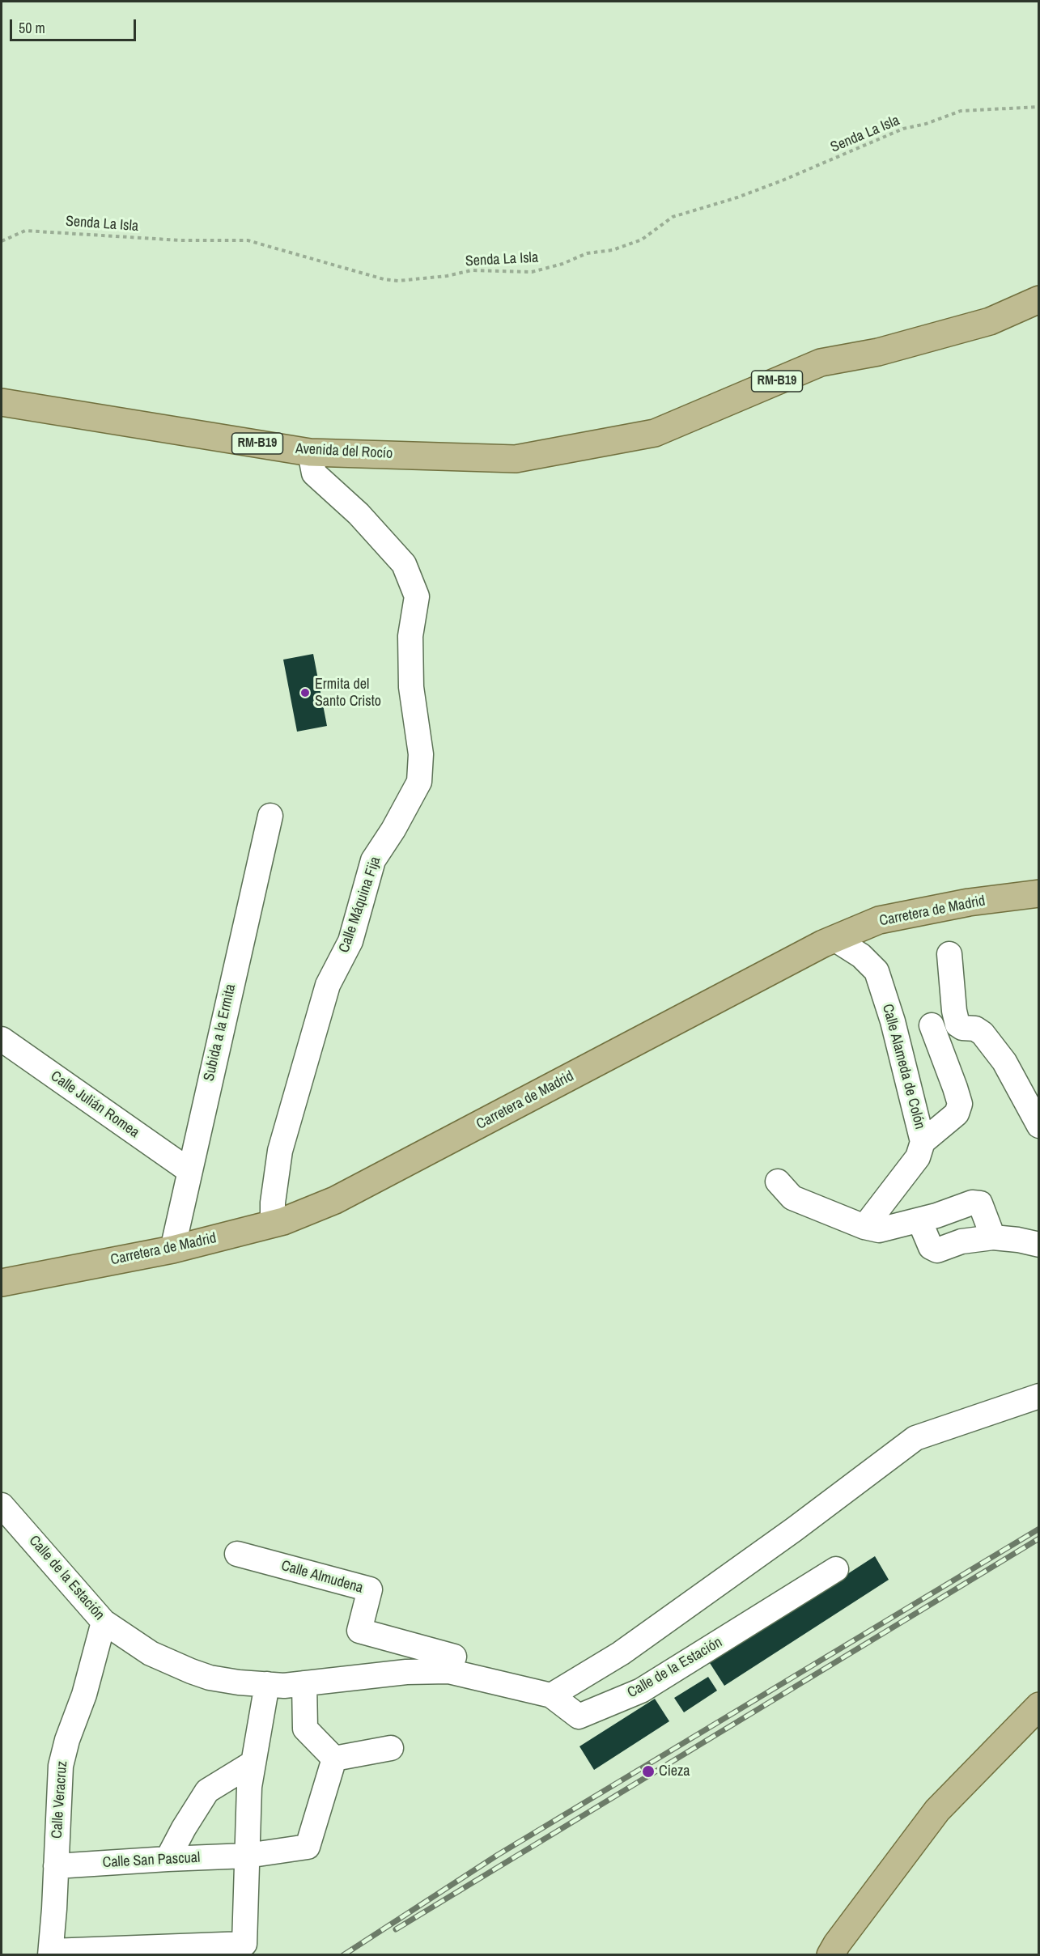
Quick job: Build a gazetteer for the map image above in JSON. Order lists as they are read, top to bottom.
{
  "streets": {
    "main road": ["RM-B19", "Avenida del Rocío", "Carretera de Madrid"],
    "street": [
      "Calle Máquina Fija",
      "Subida a la Ermita",
      "Calle Alameda de Colón",
      "Calle Julián Romea",
      "Calle Almudena",
      "Calle de la Estación",
      "Calle Veracruz",
      "Calle San Pascual"
    ],
    "path": ["Senda La Isla"]
  },
  "crossings": [
    ["Avenida del Rocío", "Calle Máquina Fija"],
    ["Calle Máquina Fija", "Carretera de Madrid"],
    ["Carretera de Madrid", "Subida a la Ermita"],
    ["Carretera de Madrid", "Calle Alameda de Colón"],
    ["Subida a la Ermita", "Calle Julián Romea"],
    ["Calle Almudena", "Calle de la Estación"],
    ["Calle de la Estación", "Calle Veracruz"],
    ["Calle Veracruz", "Calle San Pascual"]
  ],
  "places": ["Ermita del Santo Cristo", "Cieza"],
  "scale_bar": "50 m"
}
